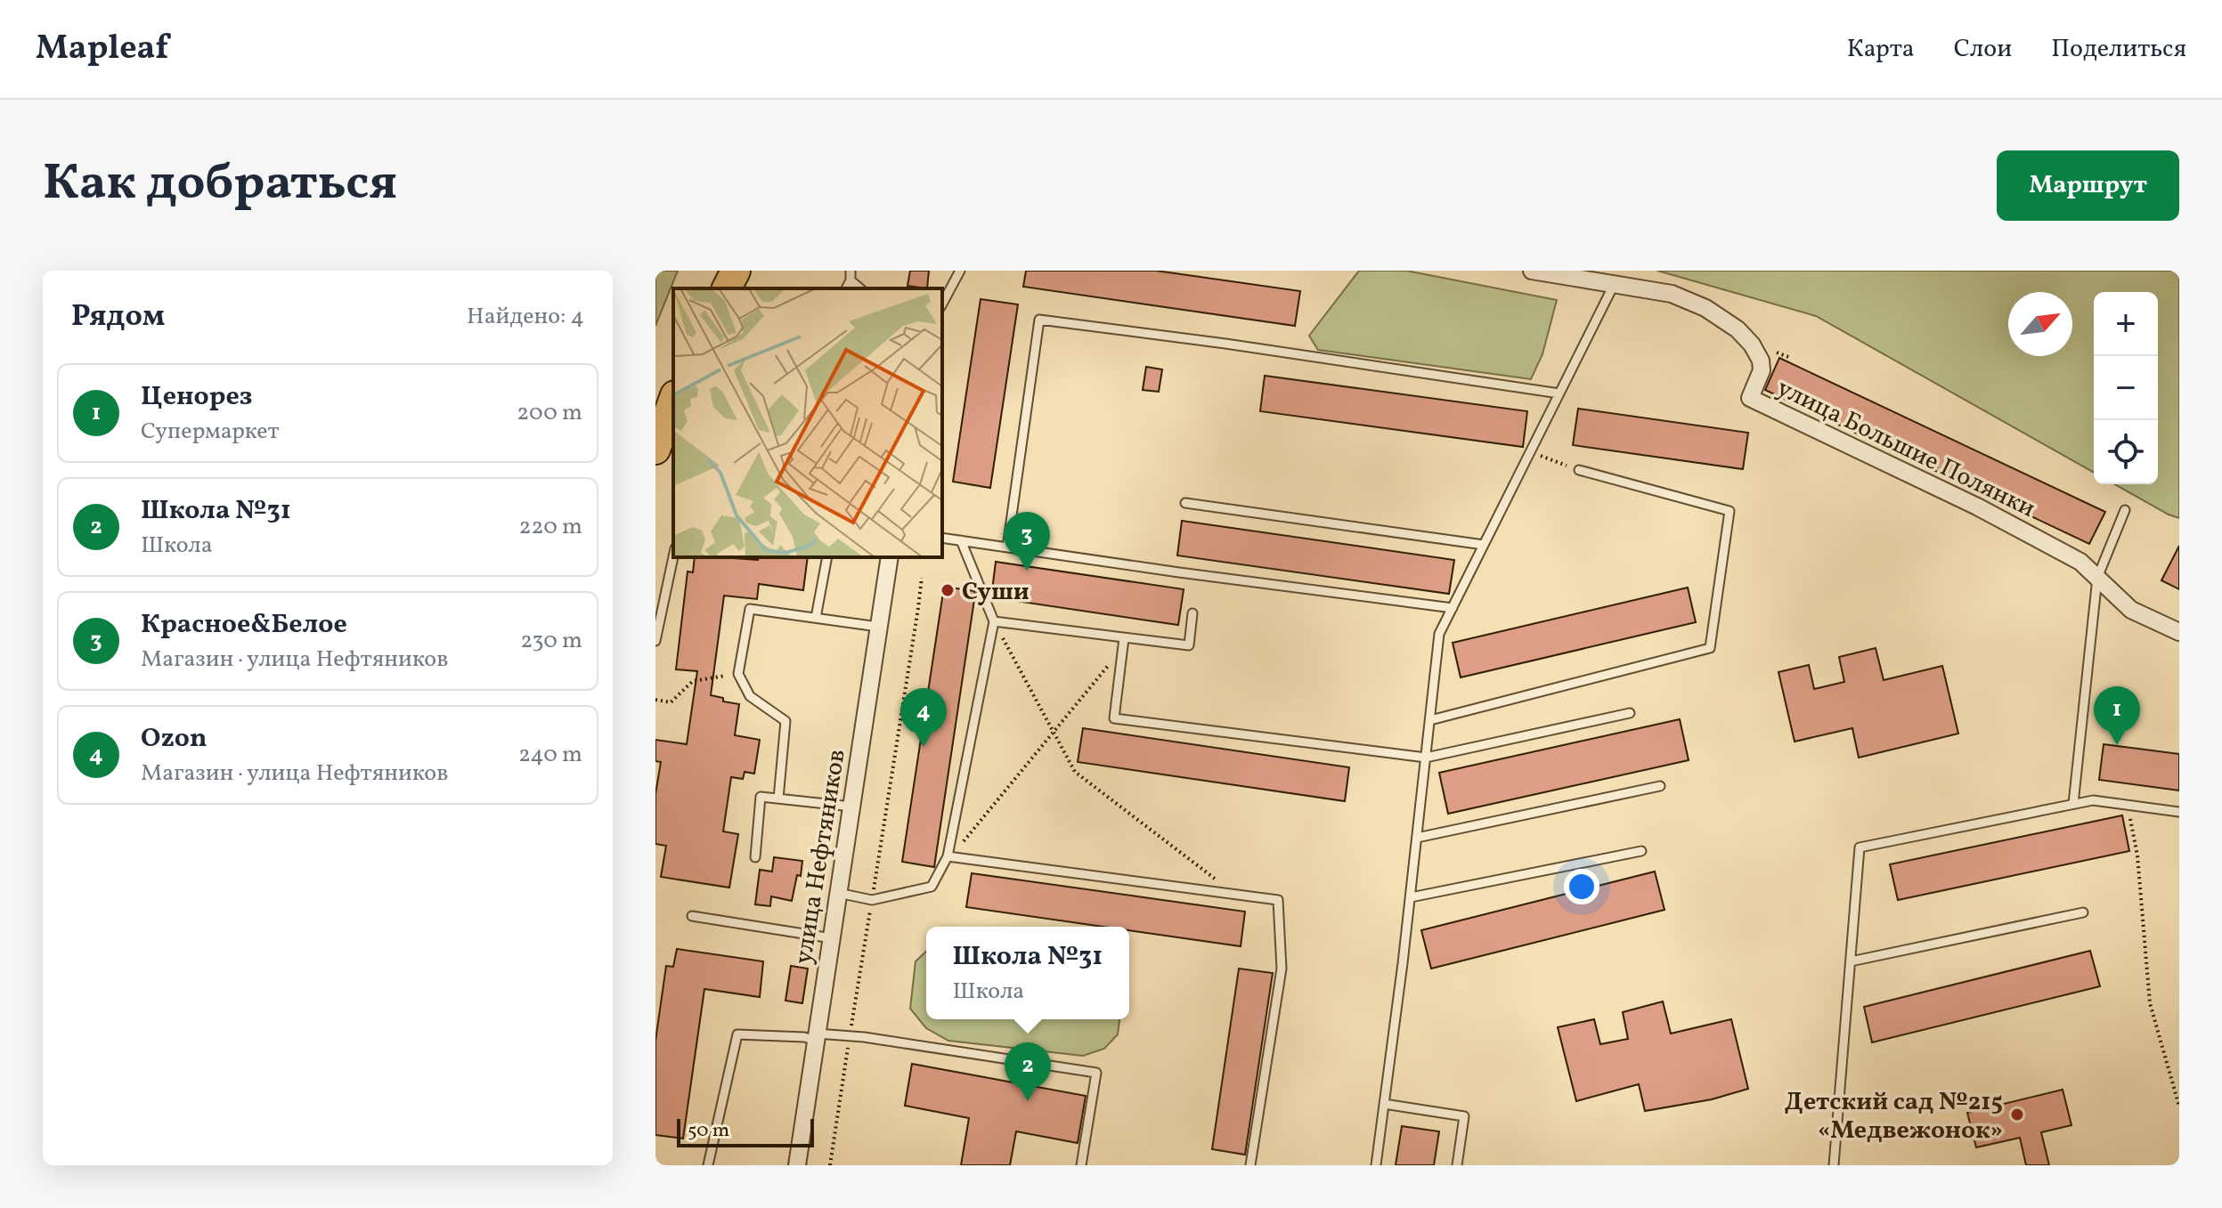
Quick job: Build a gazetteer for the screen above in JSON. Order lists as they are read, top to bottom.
{
  "streets": {
    "street": ["улица Большие Полянки", "улица Нефтяников"]
  },
  "places": ["Суши", "Детский сад №215 «Медвежонок»"],
  "scale_bar": "50 m",
  "north": "top right",
  "page": {
    "header": "Mapleaf",
    "nav": ["Карта", "Слои", "Поделиться"],
    "title": "Как добраться",
    "buttons": "Маршрут",
    "heading": ["Рядом", "Найдено: 4"],
    "map_buttons": ["+", "−"],
    "list": [
      {
        "mark": "1",
        "name": "Ценорез",
        "note": "Супермаркет",
        "value": "200 m"
      },
      {
        "mark": "2",
        "name": "Школа №31",
        "note": "Школа",
        "value": "220 m"
      },
      {
        "mark": "3",
        "name": "Красное&Белое",
        "note": "Магазин · улица Нефтяников",
        "value": "230 m"
      },
      {
        "mark": "4",
        "name": "Ozon",
        "note": "Магазин · улица Нефтяников",
        "value": "240 m"
      }
    ],
    "pins": [
      "3",
      "1",
      "4",
      "2"
    ],
    "popup": ["Школа №31", "Школа"],
    "scale": "50 m"
  }
}
